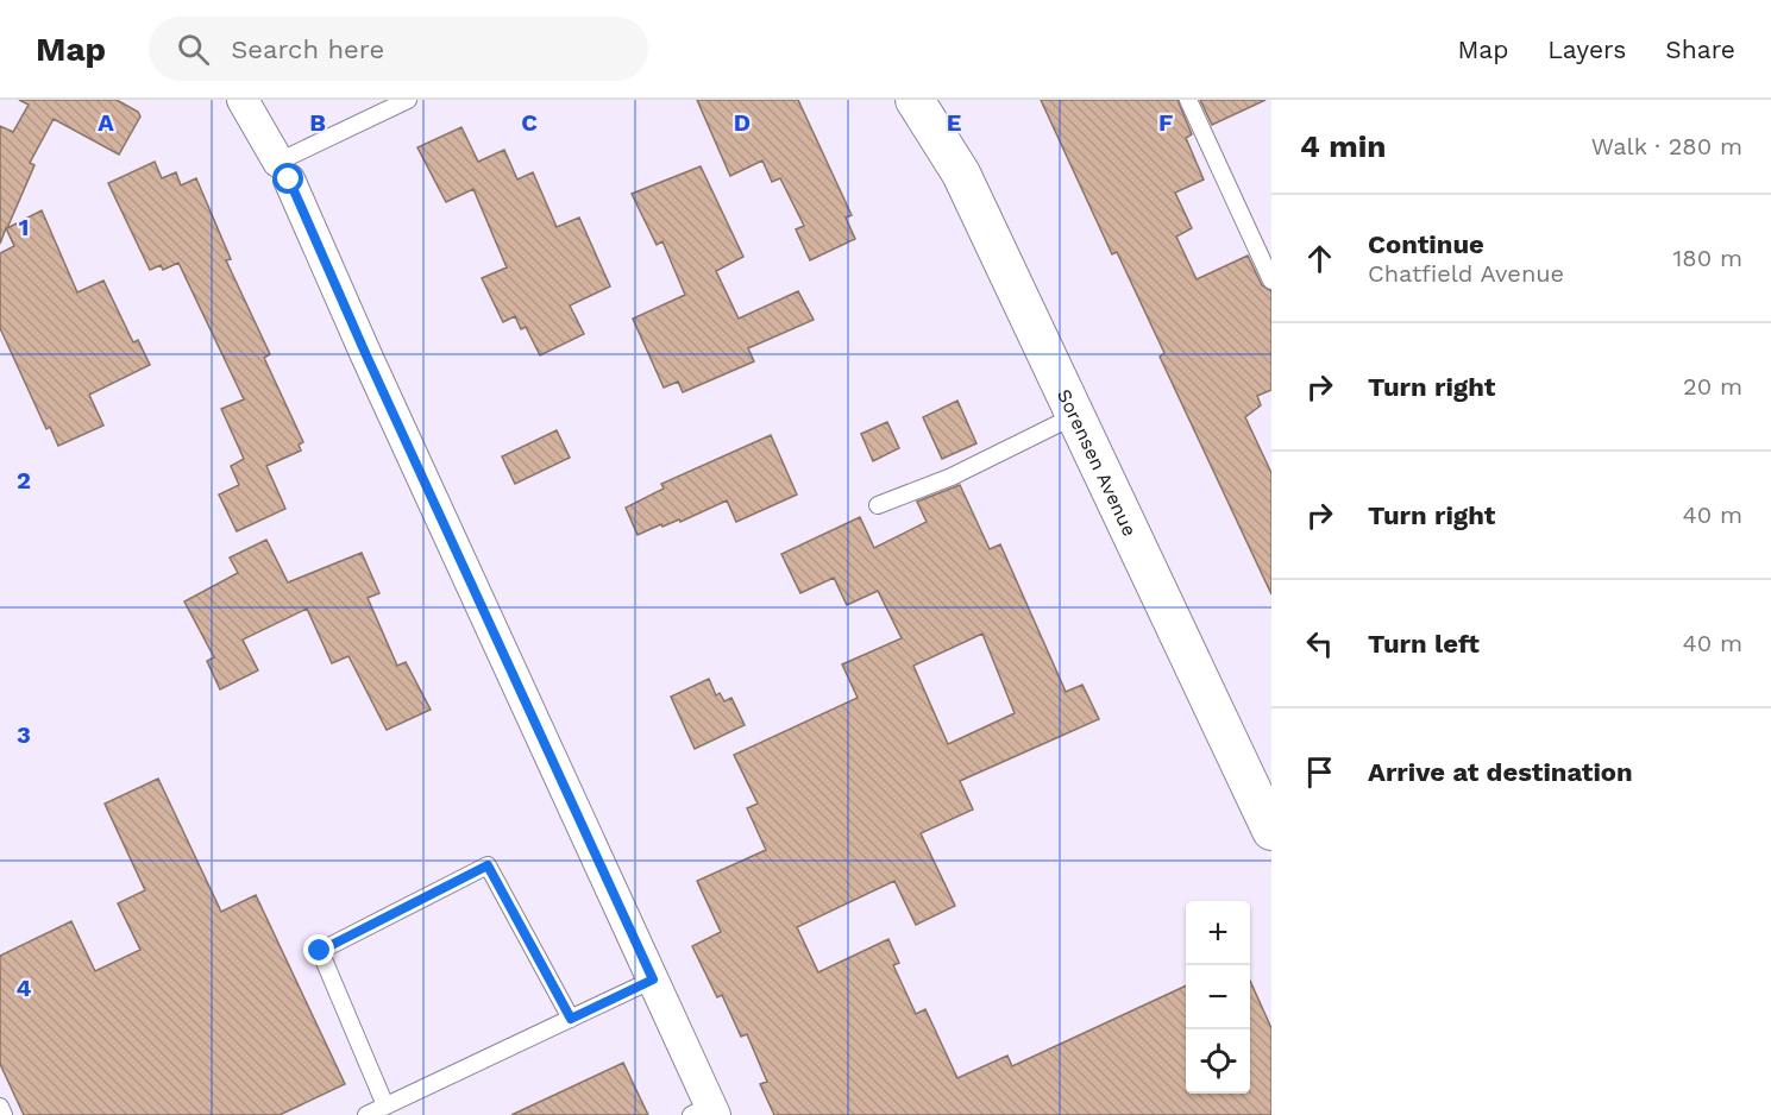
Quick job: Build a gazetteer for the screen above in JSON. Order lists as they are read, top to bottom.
{
  "streets": {
    "street": ["Sorensen Avenue"]
  },
  "page": {
    "header": "Map",
    "search": "Search here",
    "nav": ["Map", "Layers", "Share"],
    "heading": ["4 min", "Walk · 280 m"],
    "list": [
      ["Continue", "Chatfield Avenue", "180 m"],
      ["Turn right", "20 m"],
      ["Turn right", "40 m"],
      ["Turn left", "40 m"],
      "Arrive at destination"
    ],
    "map_buttons": ["+", "−"]
  },
  "grid": {
    "columns": [
      "A",
      "B",
      "C",
      "D",
      "E",
      "F"
    ],
    "rows": [
      "1",
      "2",
      "3",
      "4"
    ]
  }
}
